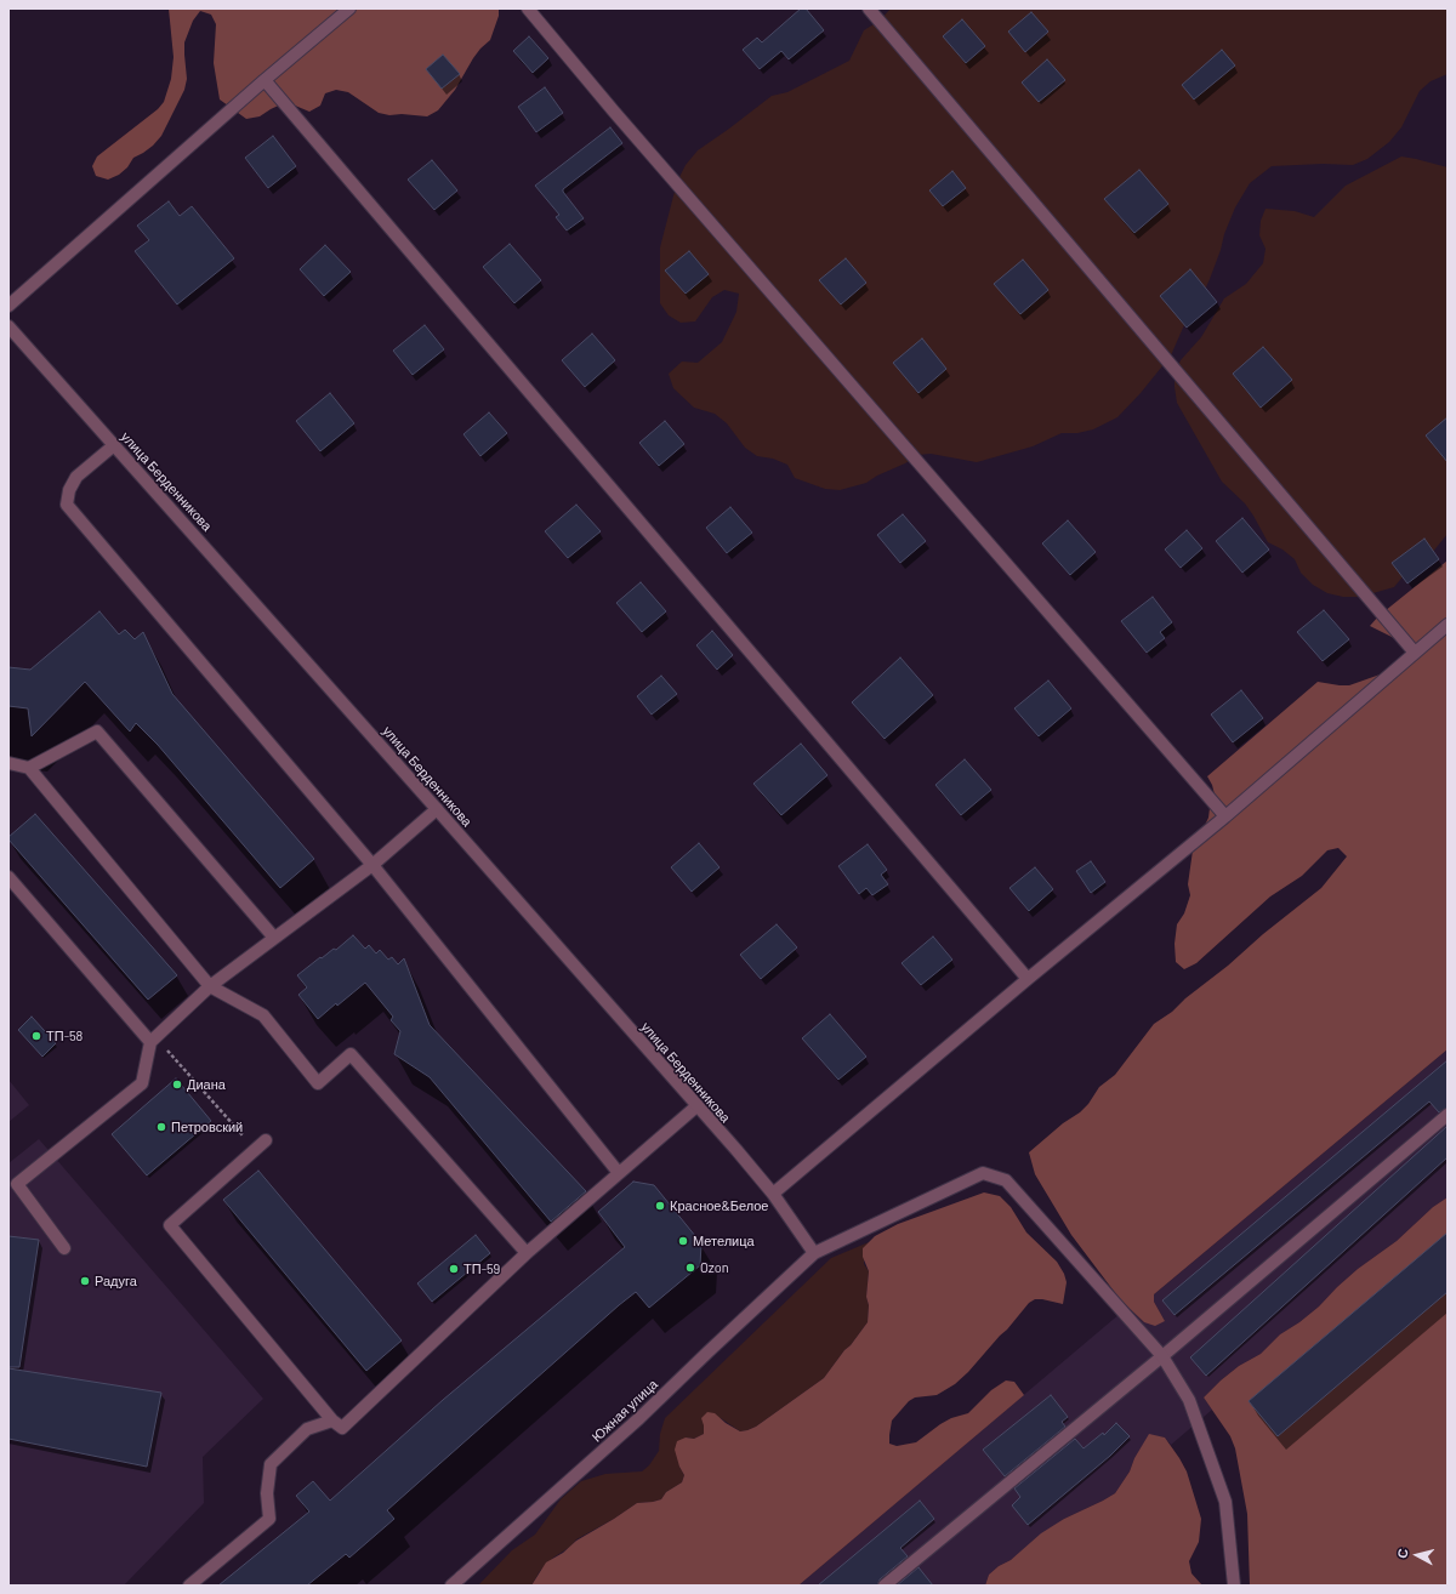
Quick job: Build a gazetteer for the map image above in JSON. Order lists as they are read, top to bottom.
{
  "streets": {
    "street": ["улица Берденникова", "Южная улица"]
  },
  "crossings": [
    ["улица Берденникова", "Южная улица"]
  ],
  "places": [
    "ТП-58",
    "Диана",
    "Петровский",
    "Красное&Белое",
    "Метелица",
    "Ozon",
    "ТП-59",
    "Радуга"
  ],
  "north": "left"
}
